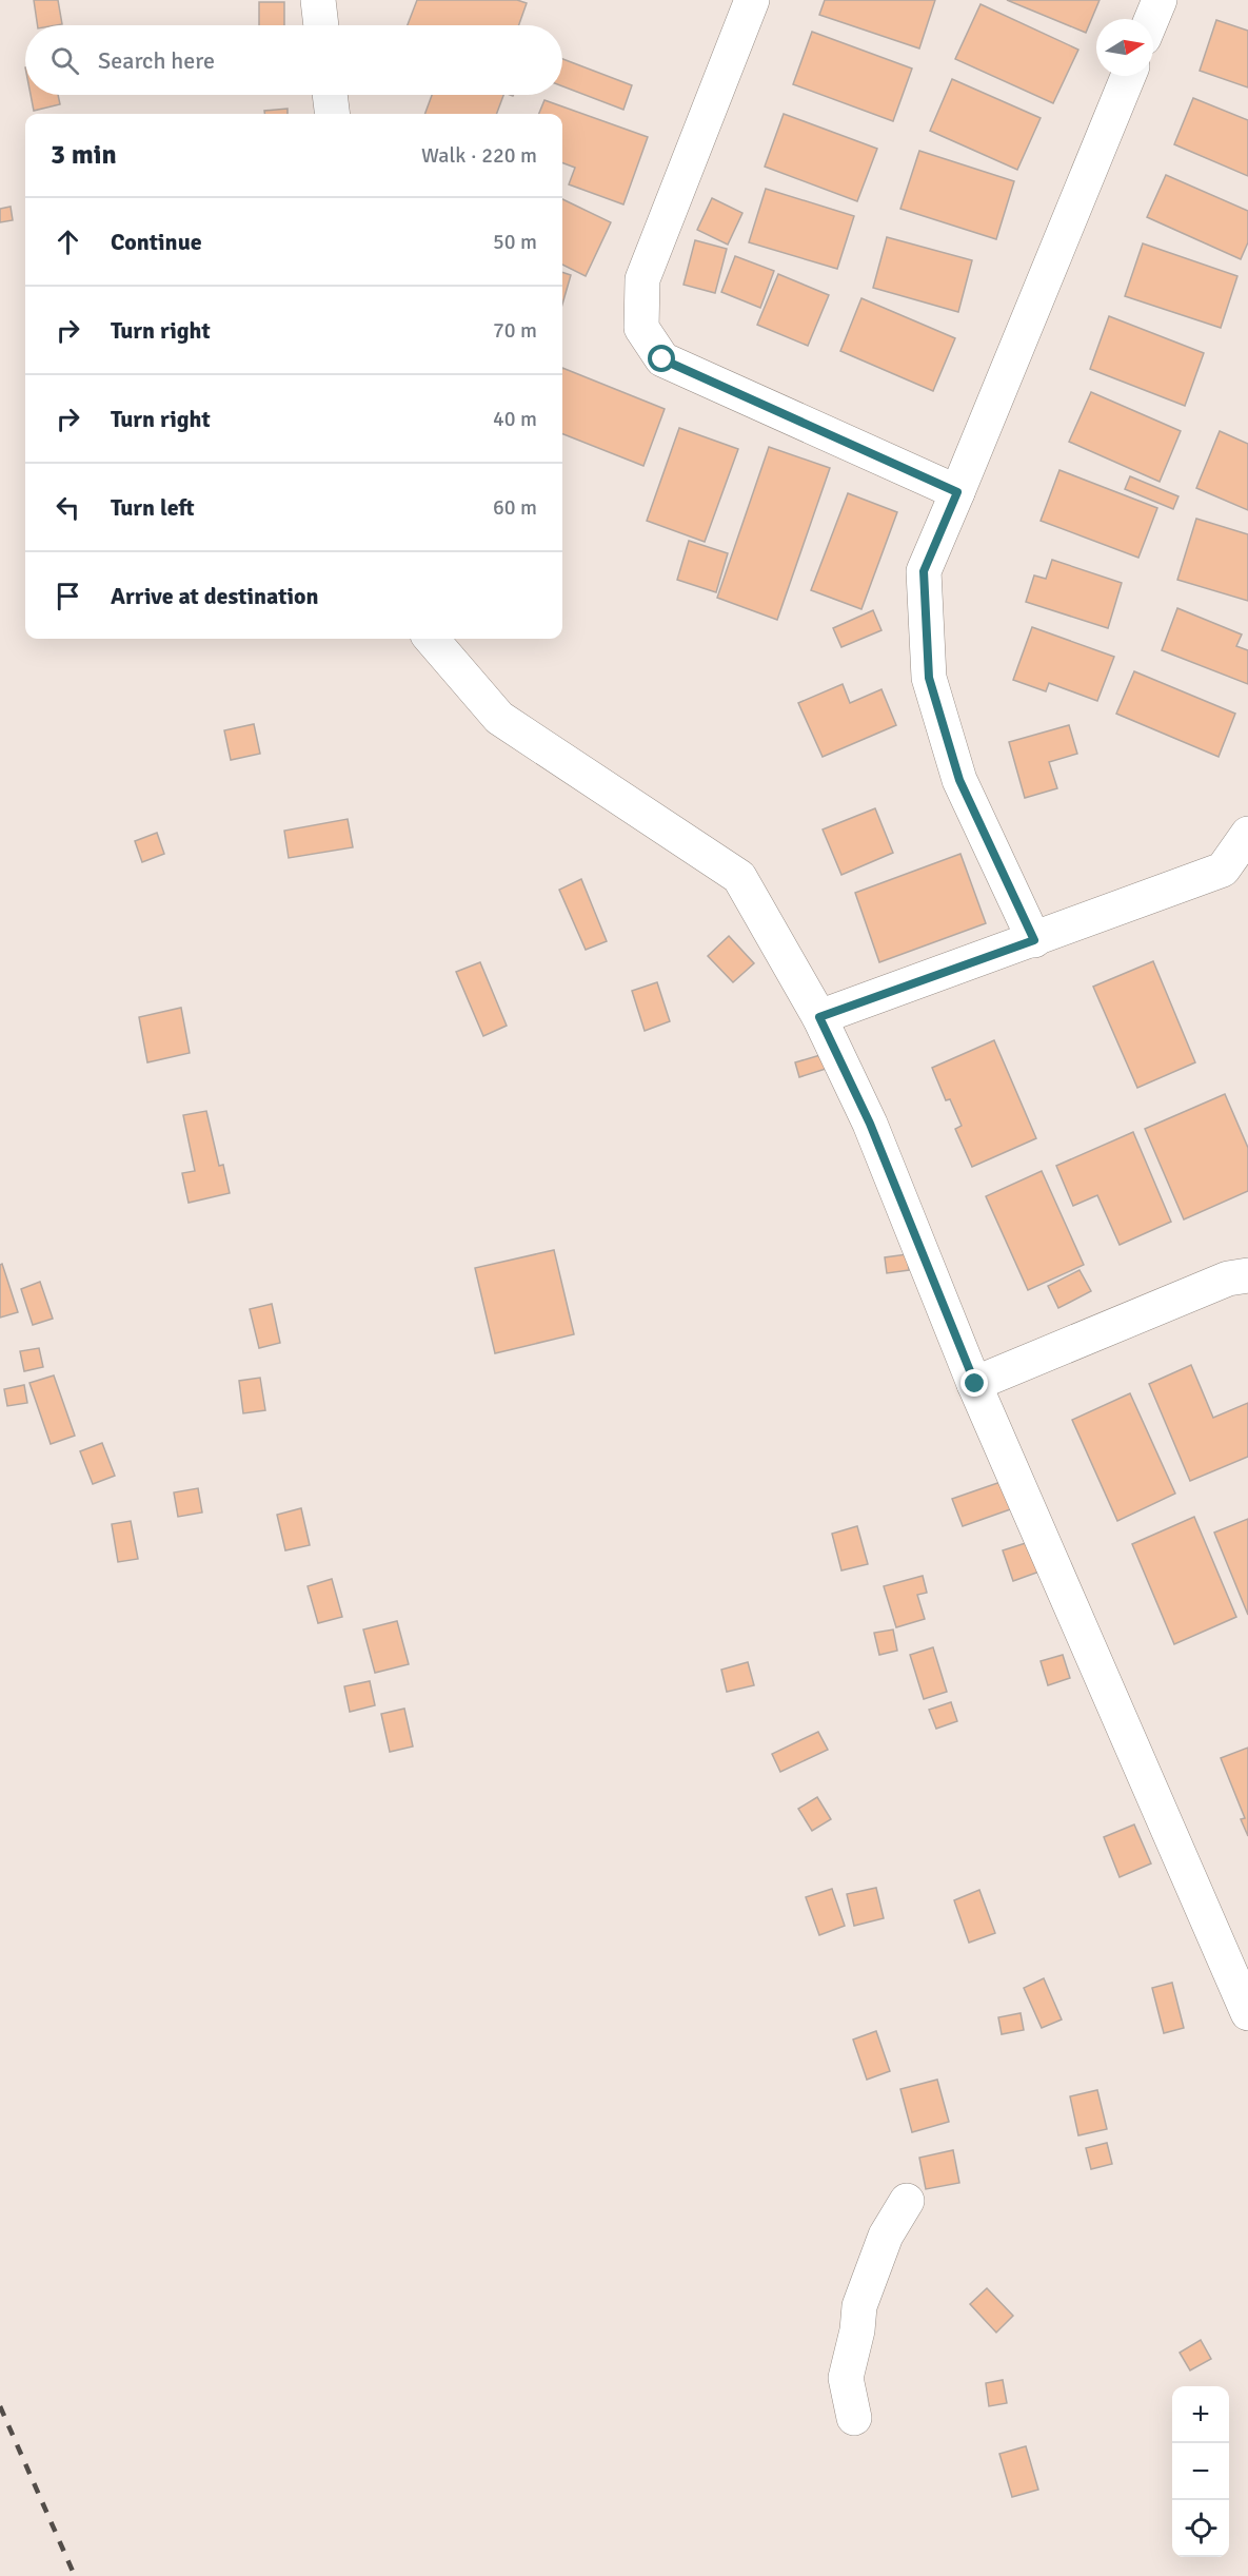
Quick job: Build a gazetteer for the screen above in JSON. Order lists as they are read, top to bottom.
{
  "north": "right",
  "page": {
    "search": "Search here",
    "heading": ["3 min", "Walk · 220 m"],
    "list": [
      ["Continue", "50 m"],
      ["Turn right", "70 m"],
      ["Turn right", "40 m"],
      ["Turn left", "60 m"],
      "Arrive at destination"
    ],
    "map_buttons": ["+", "−"]
  }
}
